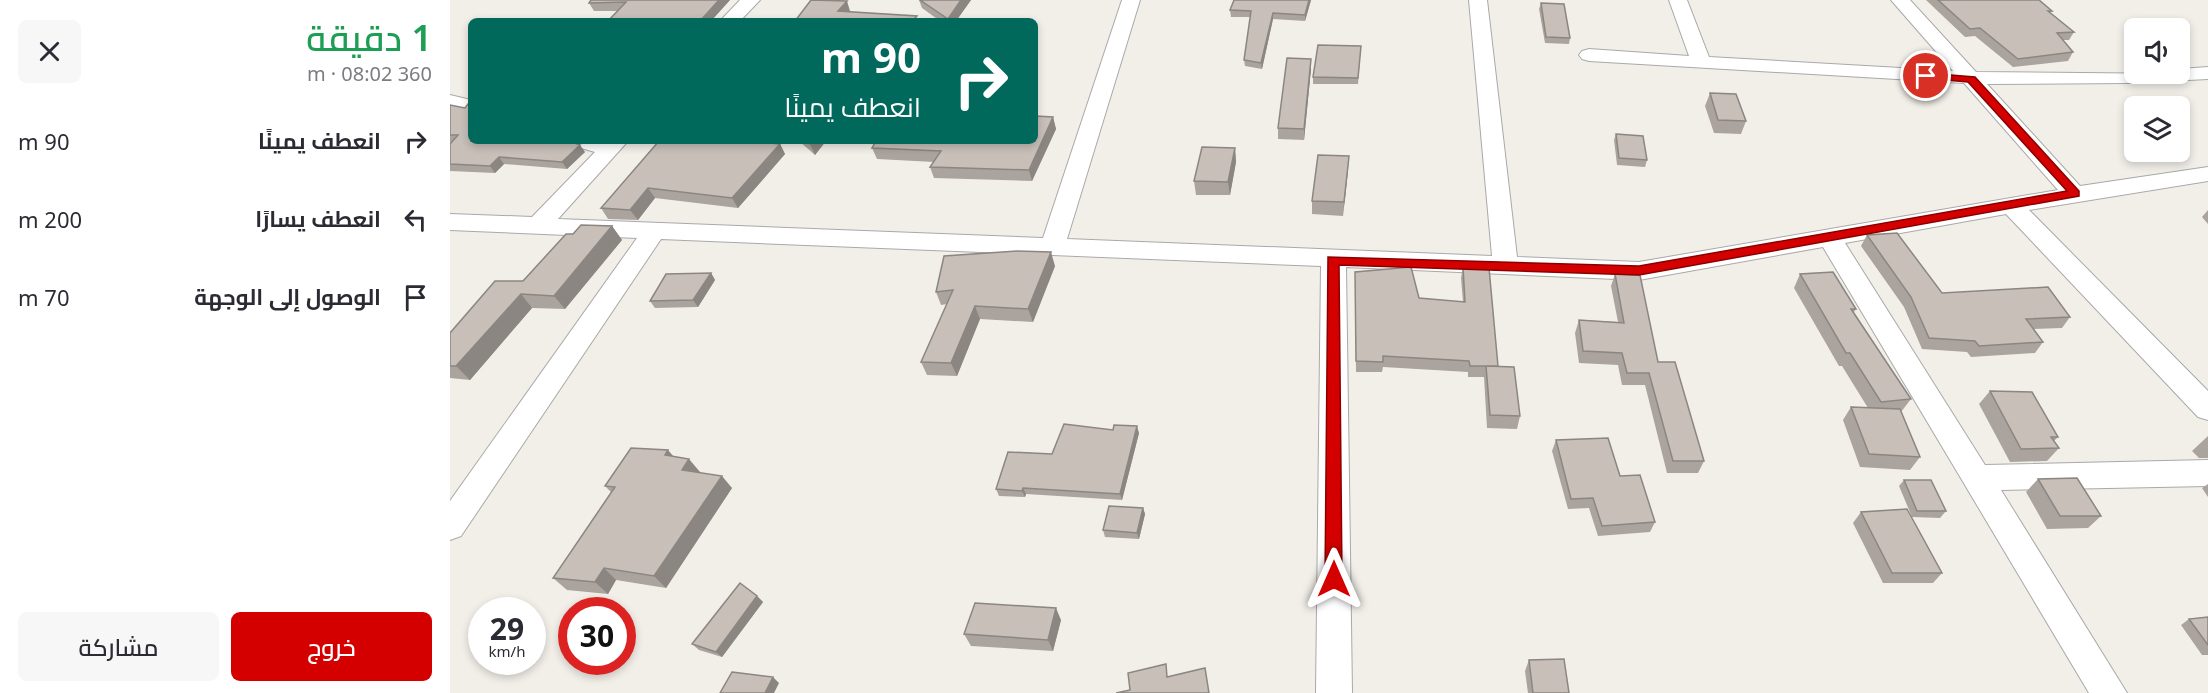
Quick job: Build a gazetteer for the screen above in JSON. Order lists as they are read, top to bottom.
{
  "page": {
    "heading": ["1 دقيقة", "360 m · 08:02"],
    "turn": ["90 m", "انعطف يمينًا"],
    "list": [
      {
        "name": "انعطف يمينًا",
        "value": "90 m"
      },
      {
        "name": "انعطف يسارًا",
        "value": "200 m"
      },
      {
        "name": "الوصول إلى الوجهة",
        "value": "70 m"
      }
    ],
    "speed": "29 km/h",
    "limit": "30",
    "buttons": ["خروج", "مشاركة"]
  }
}
